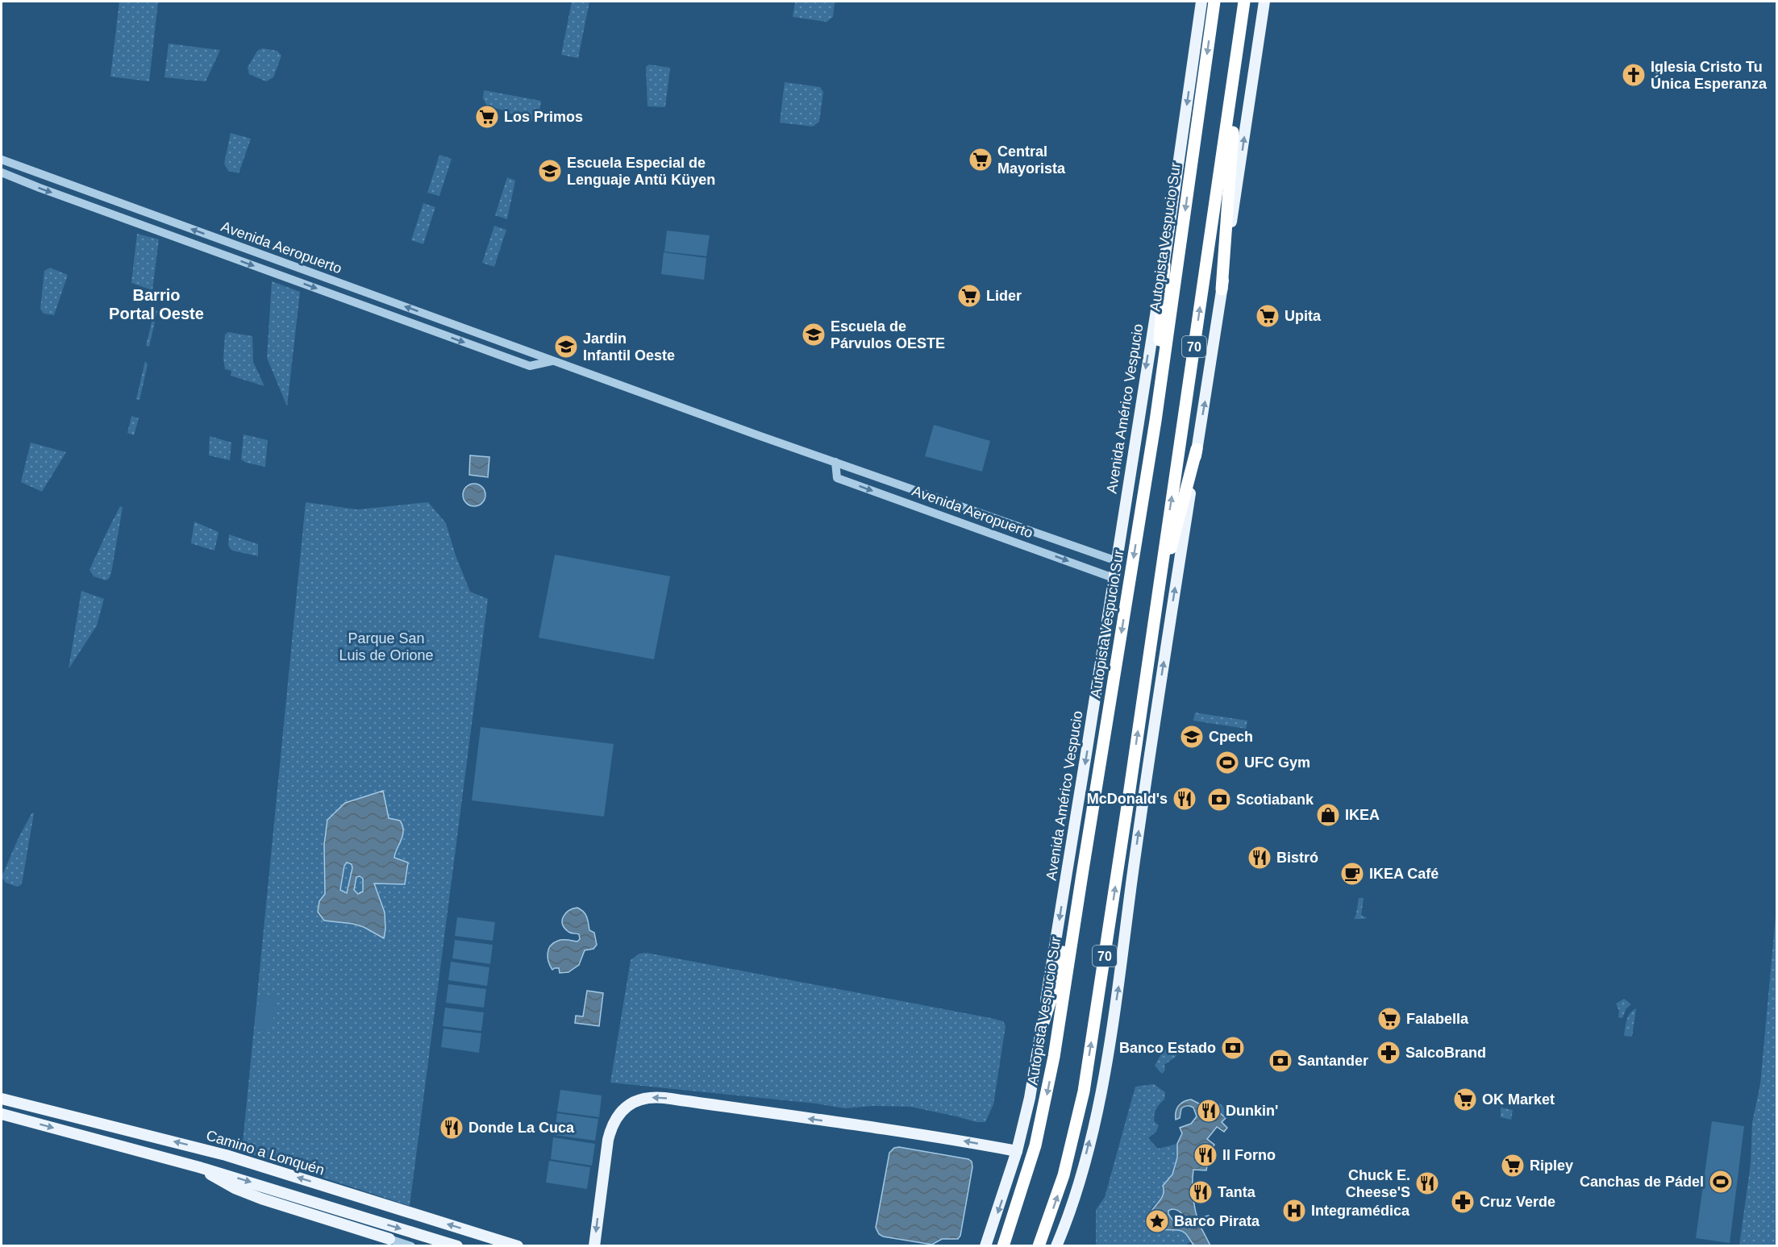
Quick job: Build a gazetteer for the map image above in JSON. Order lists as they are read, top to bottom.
{
  "streets": {
    "highway": ["Autopista Vespucio Sur", "70"],
    "main road": ["Avenida Américo Vespucio", "Camino a Lonquén"],
    "street": ["Avenida Aeropuerto"]
  },
  "crossings": [
    ["Avenida Aeropuerto", "Avenida Américo Vespucio"]
  ],
  "districts": ["Barrio Portal Oeste"],
  "parks": ["Parque San Luis de Orione"],
  "places": {
    "church": ["Iglesia Cristo Tu Única Esperanza"],
    "supermarket": [
      "Los Primos",
      "Central Mayorista",
      "Lider",
      "Upita",
      "Falabella",
      "OK Market",
      "Ripley"
    ],
    "school or university": [
      "Escuela Especial de Lenguaje Antü Küyen",
      "Escuela de Párvulos OESTE",
      "Jardin Infantil Oeste",
      "Cpech"
    ],
    "sports": ["UFC Gym", "Canchas de Pádel"],
    "restaurant": [
      "McDonald's",
      "Bistró",
      "Dunkin'",
      "Donde La Cuca",
      "Il Forno",
      "Chuck E. Cheese'S",
      "Tanta"
    ],
    "bank": ["Scotiabank", "Banco Estado", "Santander"],
    "shop": ["IKEA"],
    "cafe": ["IKEA Café"],
    "pharmacy": ["SalcoBrand", "Cruz Verde"],
    "hospital": ["Integramédica"],
    "place": ["Barco Pirata"]
  }
}
